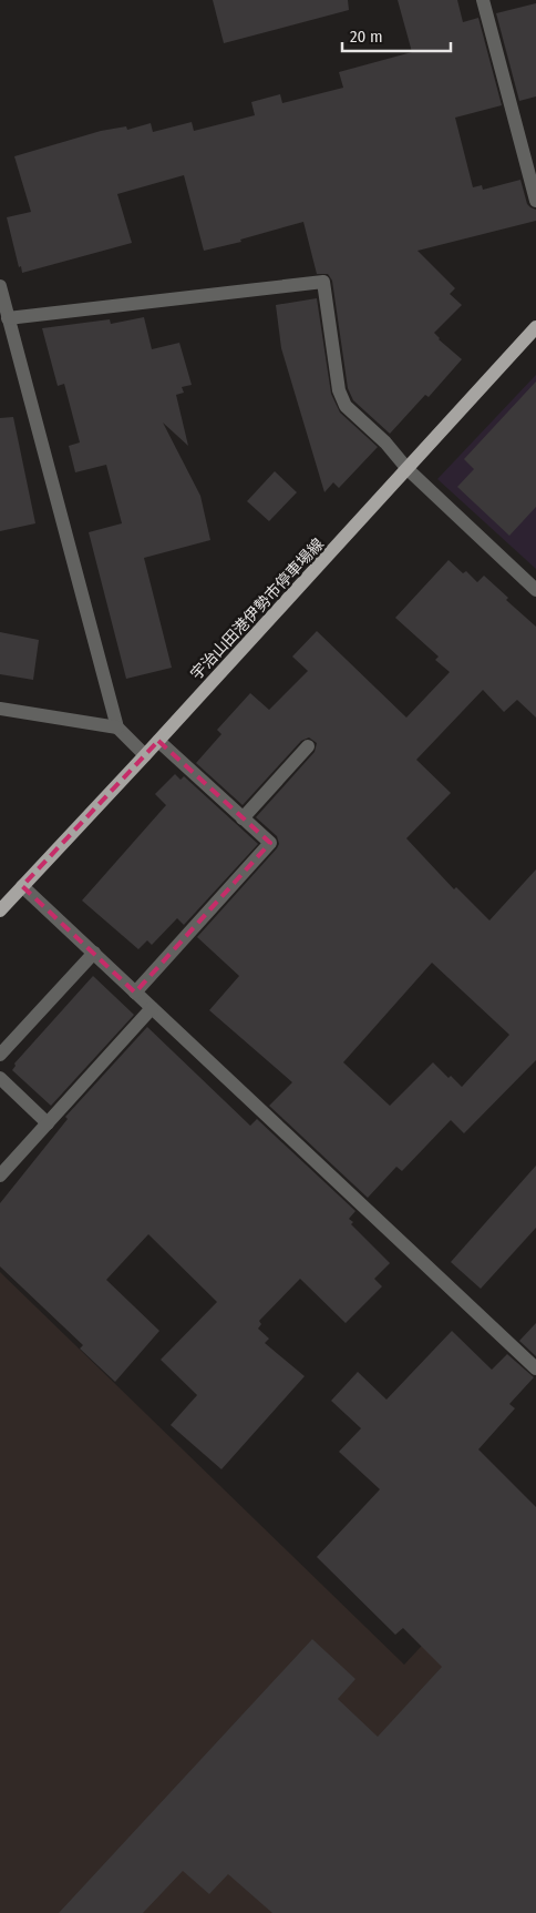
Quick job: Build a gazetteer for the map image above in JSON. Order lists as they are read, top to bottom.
{
  "streets": {
    "main road": ["宇治山田港伊勢市停車場線"]
  },
  "scale_bar": "20 m"
}
